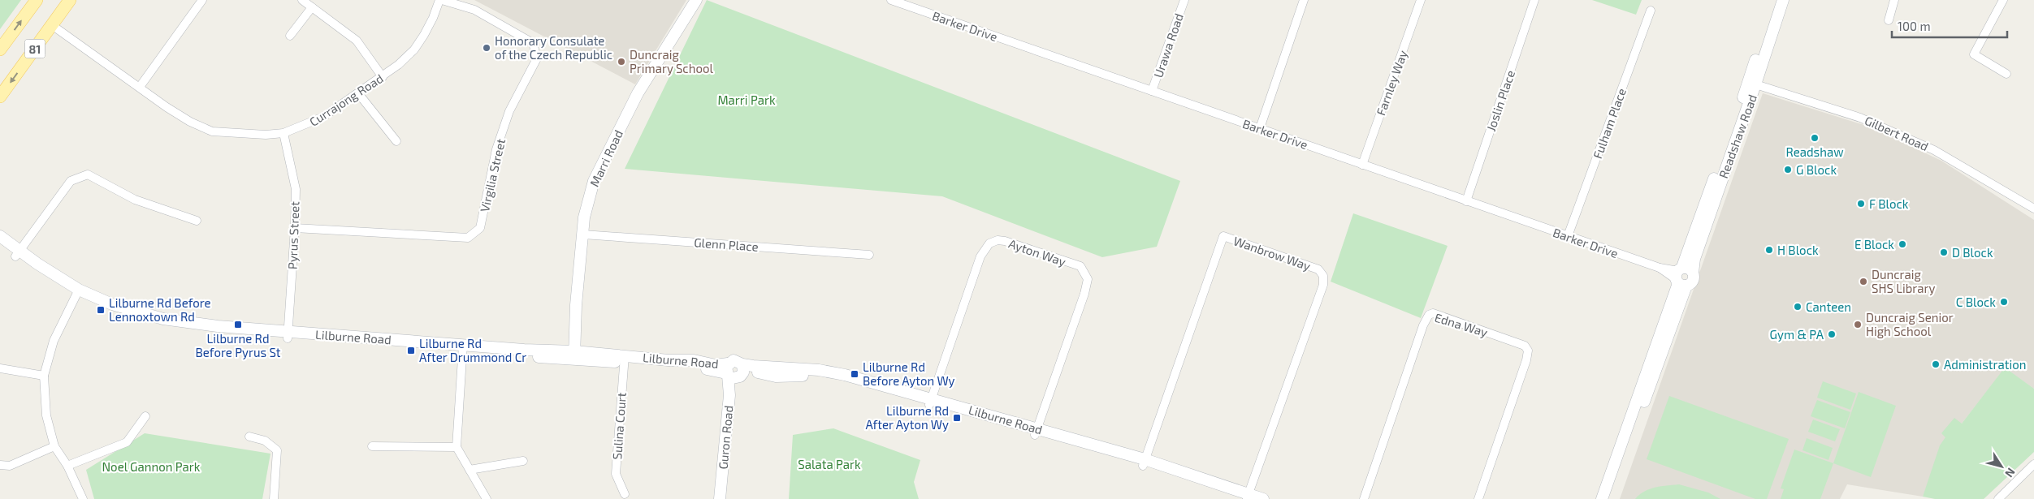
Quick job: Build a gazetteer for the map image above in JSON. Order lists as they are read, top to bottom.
{
  "streets": {
    "main road": ["81"],
    "street": [
      "Barker Drive",
      "Urawa Road",
      "Farnley Way",
      "Currajong Road",
      "Joslin Place",
      "Fulham Place",
      "Gilbert Road",
      "Readshaw Road",
      "Marri Road",
      "Virgilia Street",
      "Pyrus Street",
      "Glenn Place",
      "Ayton Way",
      "Wanbrow Way",
      "Edna Way",
      "Lilburne Road",
      "Sulina Court",
      "Guron Road"
    ]
  },
  "crossings": [
    ["Barker Drive", "Urawa Road"],
    ["Barker Drive", "Farnley Way"],
    ["Barker Drive", "Joslin Place"],
    ["Barker Drive", "Fulham Place"],
    ["Barker Drive", "Readshaw Road"],
    ["81", "Currajong Road"],
    ["Currajong Road", "Virgilia Street"],
    ["Currajong Road", "Pyrus Street"],
    ["Gilbert Road", "Readshaw Road"],
    ["Marri Road", "Glenn Place"],
    ["Marri Road", "Lilburne Road"],
    ["Virgilia Street", "Pyrus Street"],
    ["Pyrus Street", "Lilburne Road"],
    ["Ayton Way", "Lilburne Road"],
    ["Wanbrow Way", "Lilburne Road"],
    ["Lilburne Road", "Sulina Court"],
    ["Lilburne Road", "Guron Road"]
  ],
  "parks": ["Marri Park", "Salata Park", "Noel Gannon Park"],
  "places": {
    "other": [
      "Honorary Consulate of the Czech Republic",
      "Duncraig Primary School",
      "Readshaw",
      "G Block",
      "F Block",
      "E Block",
      "H Block",
      "D Block",
      "Duncraig SHS Library",
      "C Block",
      "Canteen",
      "Duncraig Senior High School",
      "Gym & PA",
      "Administration"
    ],
    "transit": [
      "Lilburne Rd Before Lennoxtown Rd",
      "Lilburne Rd Before Pyrus St",
      "Lilburne Rd After Drummond Cr",
      "Lilburne Rd Before Ayton Wy",
      "Lilburne Rd After Ayton Wy"
    ]
  },
  "scale_bar": "100 m",
  "north": "bottom right"
}
